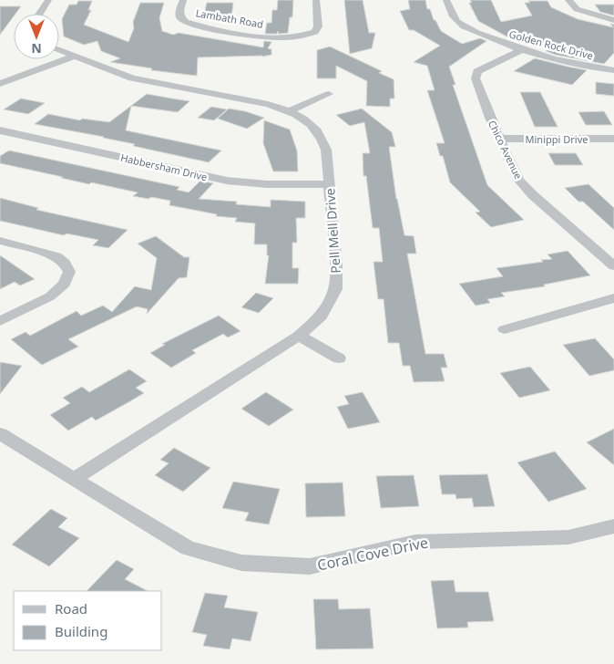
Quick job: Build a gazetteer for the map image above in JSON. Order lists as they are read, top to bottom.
{
  "streets": {
    "street": [
      "Lambath Road",
      "Golden Rock Drive",
      "Minippi Drive",
      "Chico Avenue",
      "Habbersham Drive",
      "Pell Mell Drive",
      "Coral Cove Drive"
    ]
  },
  "crossings": [
    ["Golden Rock Drive", "Chico Avenue"],
    ["Minippi Drive", "Chico Avenue"],
    ["Habbersham Drive", "Pell Mell Drive"],
    ["Pell Mell Drive", "Coral Cove Drive"]
  ],
  "legend": ["Road", "Building"],
  "north": "bottom"
}
